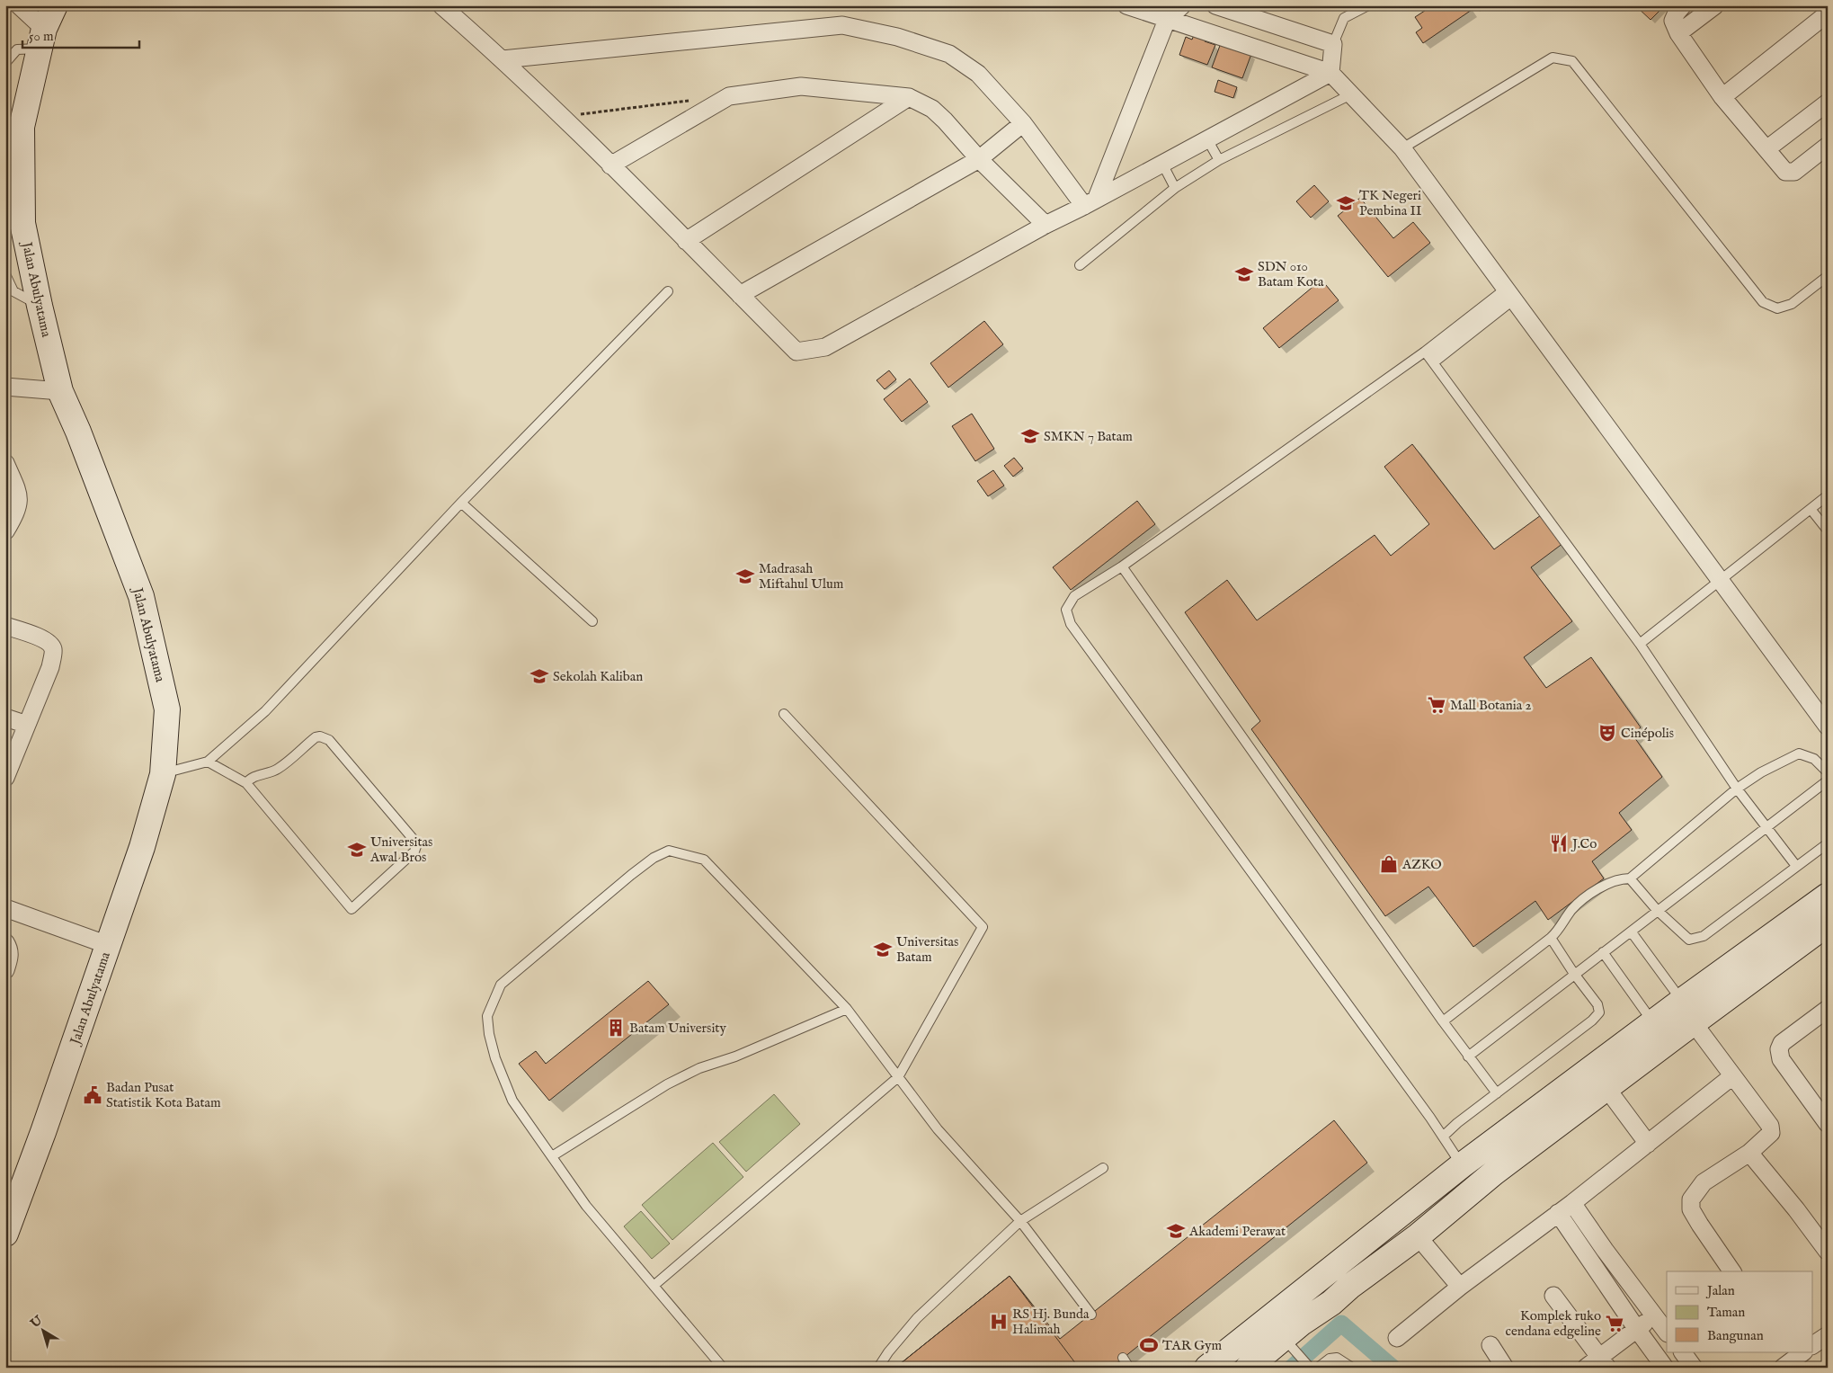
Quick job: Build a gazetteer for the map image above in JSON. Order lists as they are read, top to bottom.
{
  "streets": {
    "main road": ["Jalan Abulyatama"]
  },
  "places": {
    "school or university": [
      "TK Negeri Pembina II",
      "SDN 010 Batam Kota",
      "SMKN 7 Batam",
      "Madrasah Miftahul Ulum",
      "Sekolah Kaliban",
      "Universitas Awal Bros",
      "Universitas Batam",
      "Akademi Perawat"
    ],
    "supermarket": ["Mall Botania 2", "Komplek ruko cendana edgeline"],
    "theatre": ["Cinépolis"],
    "restaurant": ["J.Co"],
    "shop": ["AZKO"],
    "building": ["Batam University"],
    "public building": ["Badan Pusat Statistik Kota Batam"],
    "hospital": ["RS Hj. Bunda Halimah"],
    "sports": ["TAR Gym"]
  },
  "legend": ["Jalan", "Taman", "Bangunan"],
  "scale_bar": "50 m",
  "north": "top left"
}
